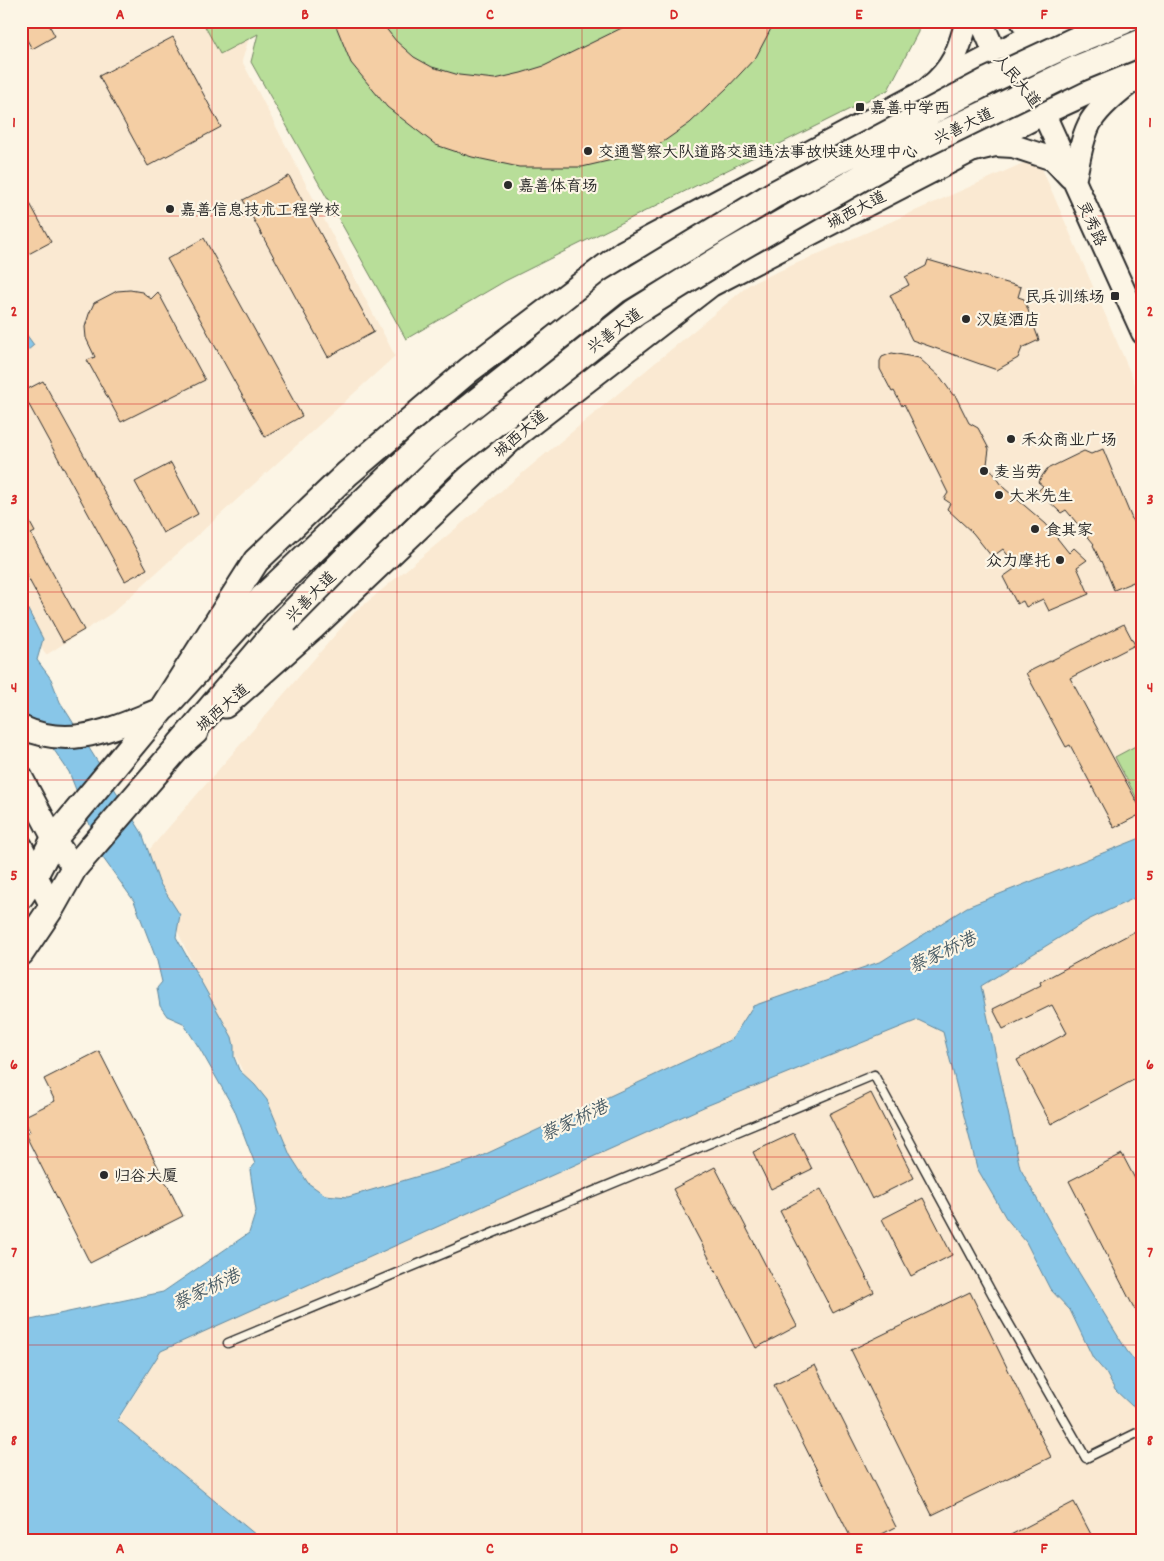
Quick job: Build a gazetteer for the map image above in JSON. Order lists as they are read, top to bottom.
{
  "streets": {
    "highway": ["兴善大道"],
    "main road": ["人民大道", "城西大道", "灵秀路"]
  },
  "crossings": [
    ["人民大道", "城西大道"],
    ["人民大道", "灵秀路"],
    ["兴善大道", "城西大道"],
    ["城西大道", "灵秀路"]
  ],
  "water": ["蔡家桥港"],
  "places": {
    "transit": ["嘉善中学西", "民兵训练场"],
    "other": [
      "交通警察大队道路交通违法事故快速处理中心",
      "嘉善体育场",
      "嘉善信息技术工程学校",
      "汉庭酒店",
      "禾众商业广场",
      "麦当劳",
      "大米先生",
      "食其家",
      "众力摩托",
      "归谷大厦"
    ]
  },
  "grid": {
    "columns": [
      "A",
      "B",
      "C",
      "D",
      "E",
      "F"
    ],
    "rows": [
      "1",
      "2",
      "3",
      "4",
      "5",
      "6",
      "7",
      "8"
    ]
  }
}
